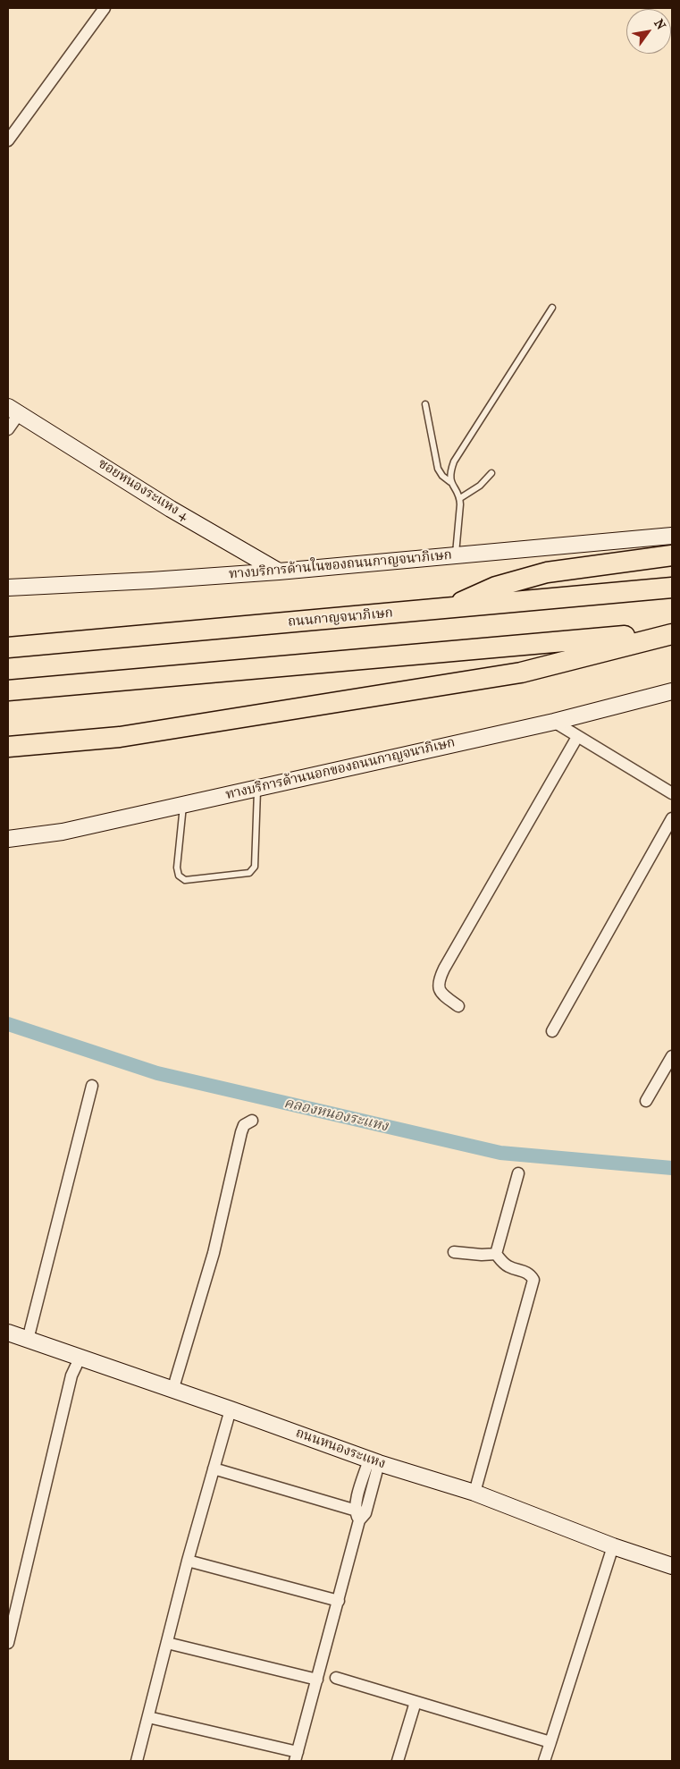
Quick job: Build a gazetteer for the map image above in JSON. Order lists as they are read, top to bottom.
{
  "streets": {
    "highway": ["ถนนกาญจนาภิเษก"],
    "main road": [
      "ซอยหนองระแหง 4",
      "ทางบริการด้านในของถนนกาญจนาภิเษก",
      "ทางบริการด้านนอกของถนนกาญจนาภิเษก",
      "ถนนหนองระแหง"
    ]
  },
  "crossings": [
    ["ซอยหนองระแหง 4", "ทางบริการด้านในของถนนกาญจนาภิเษก"]
  ],
  "water": ["คลองหนองระแหง"],
  "north": "top right"
}
